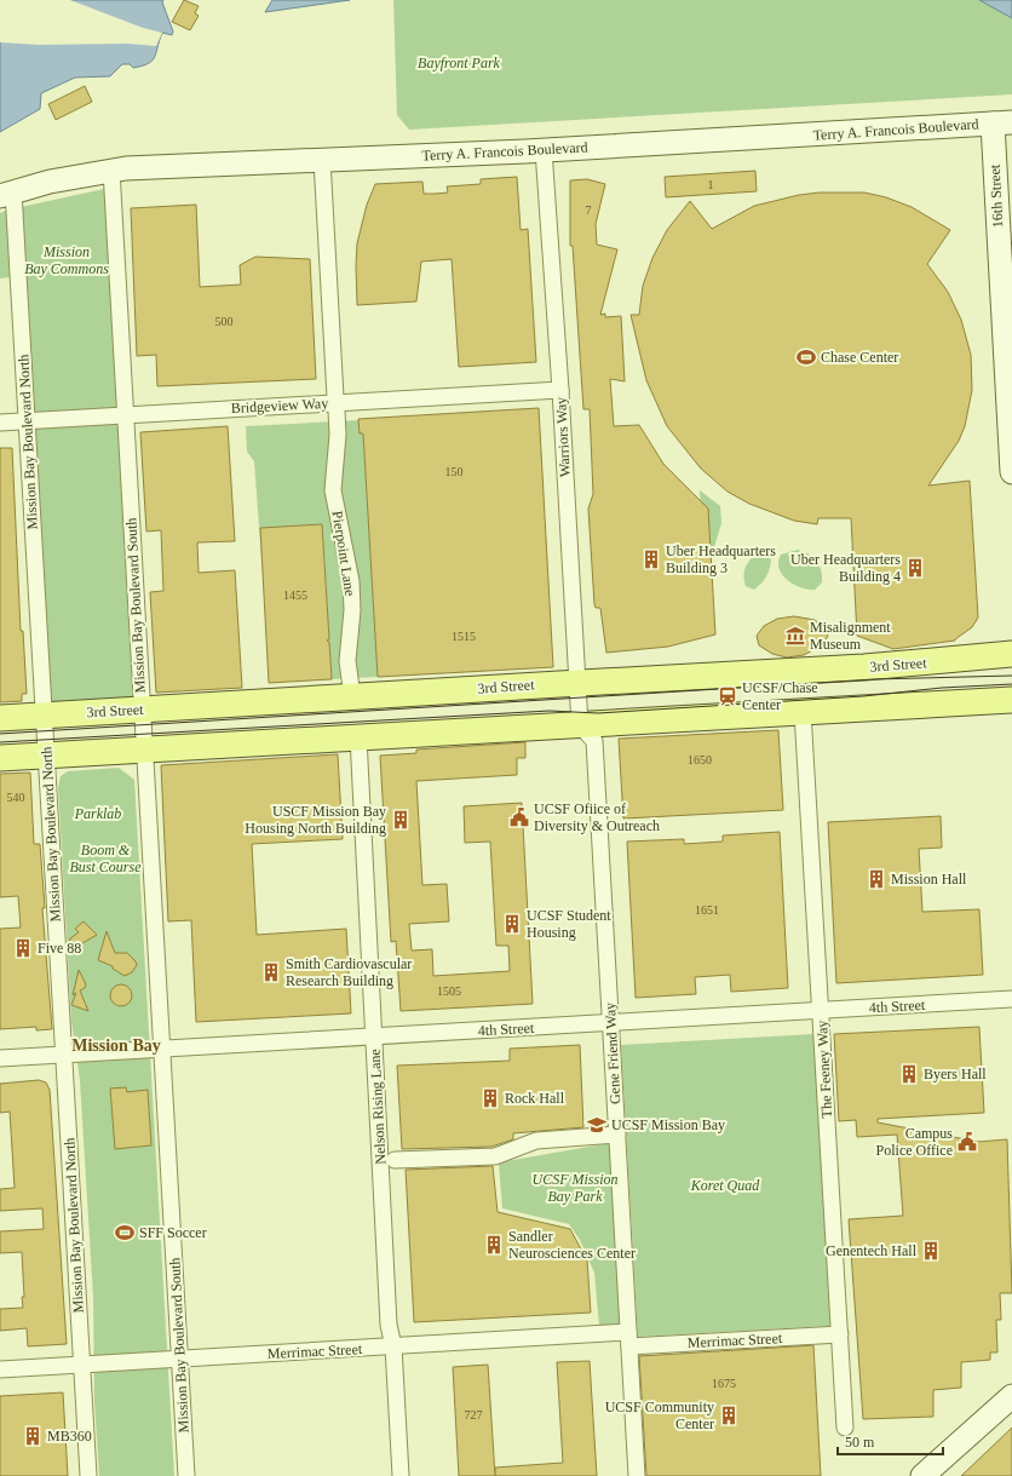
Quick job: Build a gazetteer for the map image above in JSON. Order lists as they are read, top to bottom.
{
  "streets": {
    "main road": ["3rd Street"],
    "street": [
      "Terry A. Francois Boulevard",
      "16th Street",
      "Bridgeview Way",
      "Warriors Way",
      "Mission Bay Boulevard North",
      "Pierpoint Lane",
      "Mission Bay Boulevard South",
      "4th Street",
      "Gene Friend Way",
      "The Feeney Way",
      "Nelson Rising Lane",
      "Merrimac Street"
    ]
  },
  "crossings": [
    ["Terry A. Francois Boulevard", "16th Street"],
    ["Terry A. Francois Boulevard", "Warriors Way"],
    ["Terry A. Francois Boulevard", "Mission Bay Boulevard North"],
    ["Terry A. Francois Boulevard", "Pierpoint Lane"],
    ["Terry A. Francois Boulevard", "Mission Bay Boulevard South"],
    ["Bridgeview Way", "Warriors Way"],
    ["Bridgeview Way", "Mission Bay Boulevard North"],
    ["Bridgeview Way", "Mission Bay Boulevard South"],
    ["Warriors Way", "3rd Street"],
    ["Warriors Way", "Gene Friend Way"],
    ["Mission Bay Boulevard North", "3rd Street"],
    ["Mission Bay Boulevard North", "4th Street"],
    ["Mission Bay Boulevard North", "Merrimac Street"],
    ["Pierpoint Lane", "3rd Street"],
    ["Mission Bay Boulevard South", "3rd Street"],
    ["Mission Bay Boulevard South", "4th Street"],
    ["Mission Bay Boulevard South", "Merrimac Street"],
    ["4th Street", "Gene Friend Way"],
    ["4th Street", "The Feeney Way"],
    ["4th Street", "Nelson Rising Lane"],
    ["Gene Friend Way", "Merrimac Street"],
    ["The Feeney Way", "Merrimac Street"],
    ["Nelson Rising Lane", "Merrimac Street"]
  ],
  "districts": ["Mission Bay"],
  "parks": [
    "Bayfront Park",
    "Mission Bay Commons",
    "Parklab",
    "Boom & Bust Course",
    "UCSF Mission Bay Park",
    "Koret Quad"
  ],
  "places": {
    "sports": ["Chase Center", "SFF Soccer"],
    "building": [
      "Uber Headquarters Building 3",
      "Uber Headquarters Building 4",
      "USCF Mission Bay Housing North Building",
      "Mission Hall",
      "UCSF Student Housing",
      "Five 88",
      "Smith Cardiovascular Research Building",
      "Byers Hall",
      "Rock Hall",
      "Sandler Neurosciences Center",
      "Genentech Hall",
      "UCSF Community Center",
      "MB360"
    ],
    "museum": ["Misalignment Museum"],
    "station": ["UCSF/Chase Center"],
    "public building": ["UCSF Ofiice of Diversity & Outreach", "Campus Police Office"],
    "school or university": ["UCSF Mission Bay"]
  },
  "house_numbers": [
    "1",
    "7",
    "500",
    "150",
    "1455",
    "1515",
    "1650",
    "540",
    "1651",
    "1505",
    "1675",
    "727"
  ],
  "scale_bar": "50 m"
}
